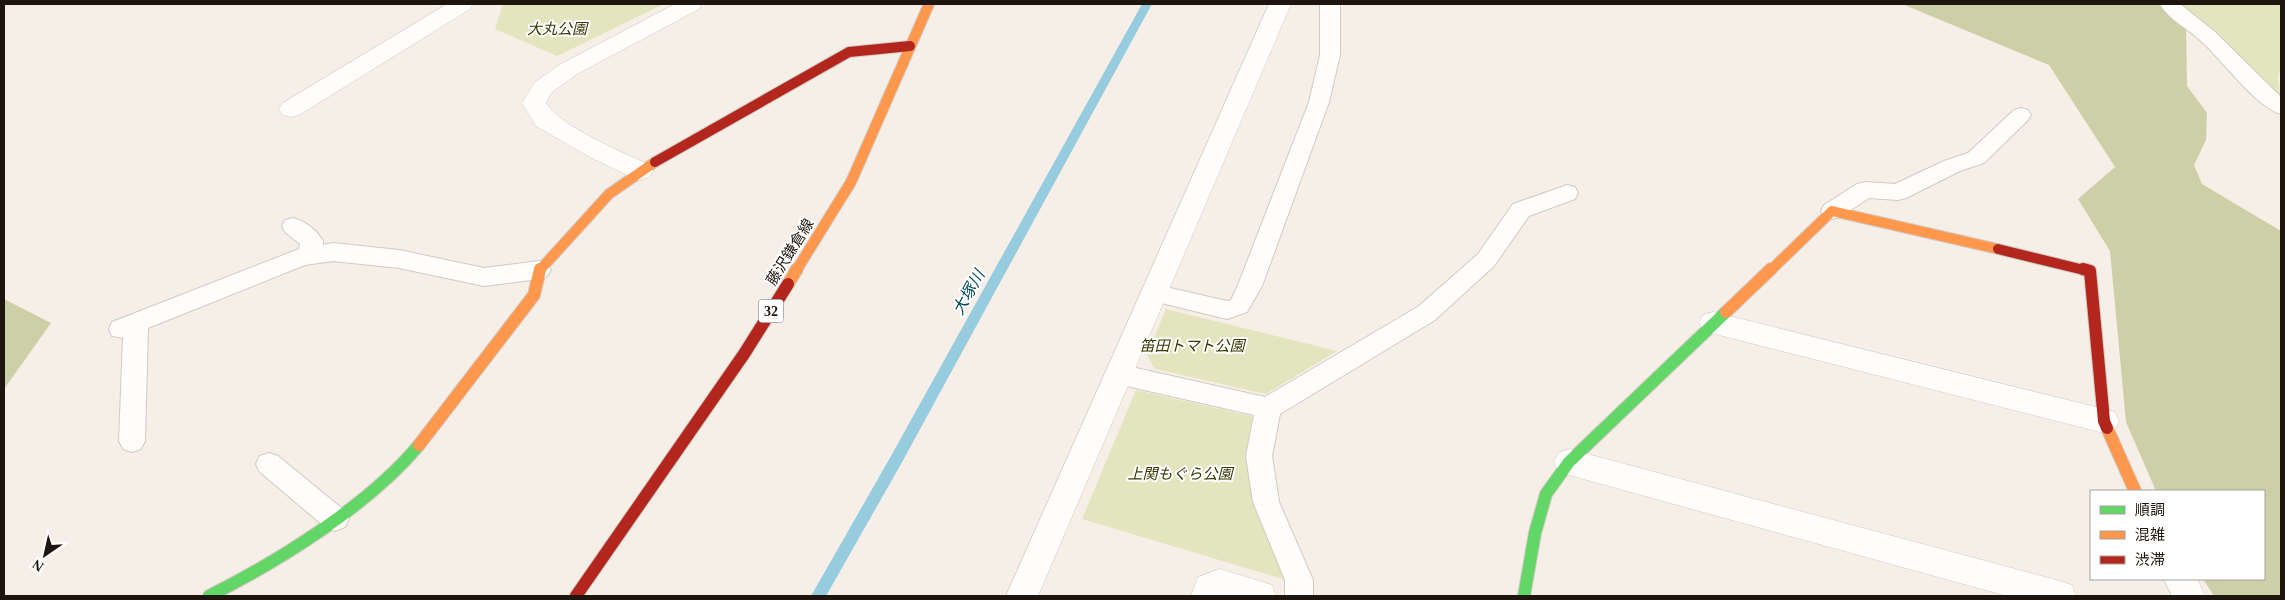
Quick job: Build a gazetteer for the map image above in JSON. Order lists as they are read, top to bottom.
{
  "streets": {
    "street": ["藤沢鎌倉線", "32"]
  },
  "water": ["大塚川"],
  "parks": ["大丸公園", "笛田トマト公園", "上関もぐら公園"],
  "legend": ["順調", "混雑", "渋滞"],
  "north": "bottom left"
}
